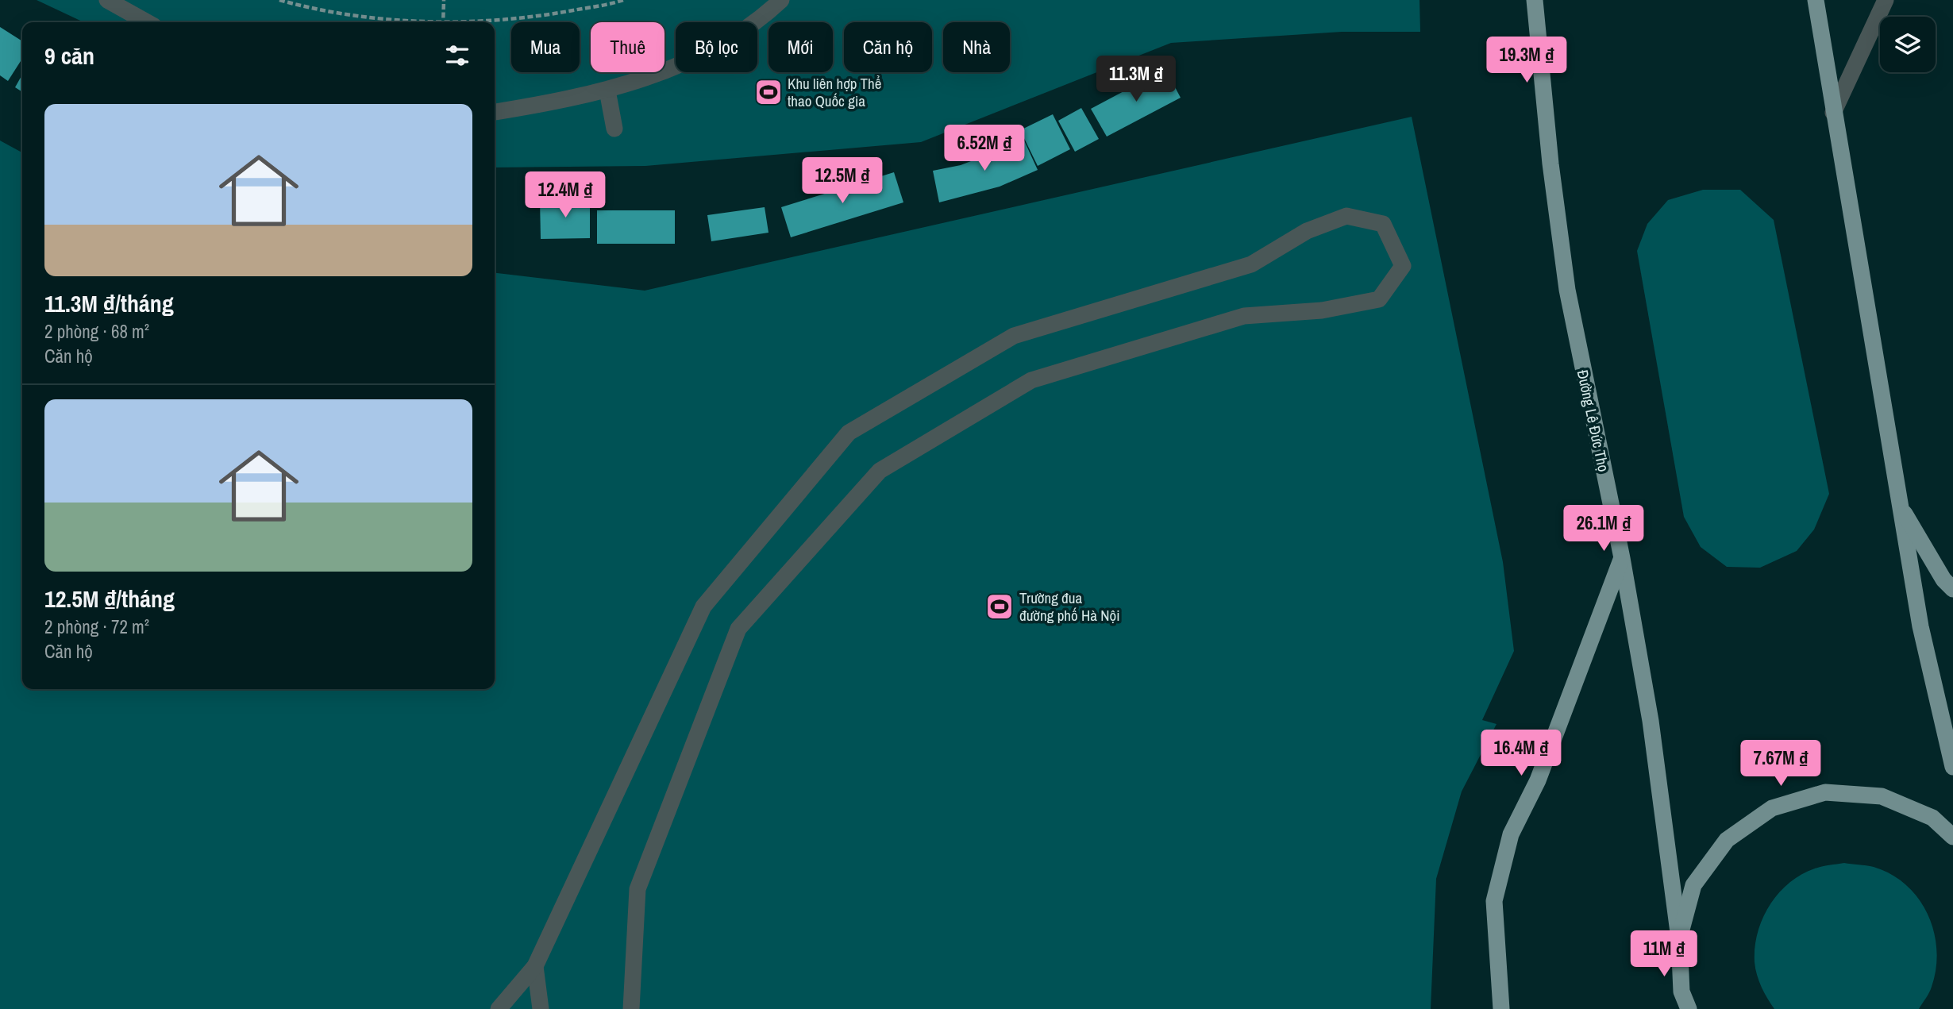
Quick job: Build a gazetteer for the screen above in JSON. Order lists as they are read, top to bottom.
{
  "streets": {
    "main road": ["Đường Lê Đức Thọ"]
  },
  "places": {
    "sports": ["Khu liên hợp Thể thao Quốc gia", "Trường đua đường phố Hà Nội"]
  },
  "page": {
    "chip": [
      "Mua",
      "Thuê",
      "Bộ lọc",
      "Mới",
      "Căn hộ",
      "Nhà"
    ],
    "heading": "9 căn",
    "price": [
      "19.3M ₫",
      "11.3M ₫",
      "6.52M ₫",
      "12.5M ₫",
      "12.4M ₫",
      "26.1M ₫",
      "16.4M ₫",
      "7.67M ₫",
      "11M ₫"
    ],
    "list": [
      {
        "name": "11.3M ₫/tháng",
        "note": "2 phòng · 68 m² · Căn hộ"
      },
      {
        "name": "12.5M ₫/tháng",
        "note": "2 phòng · 72 m² · Căn hộ"
      }
    ]
  }
}
